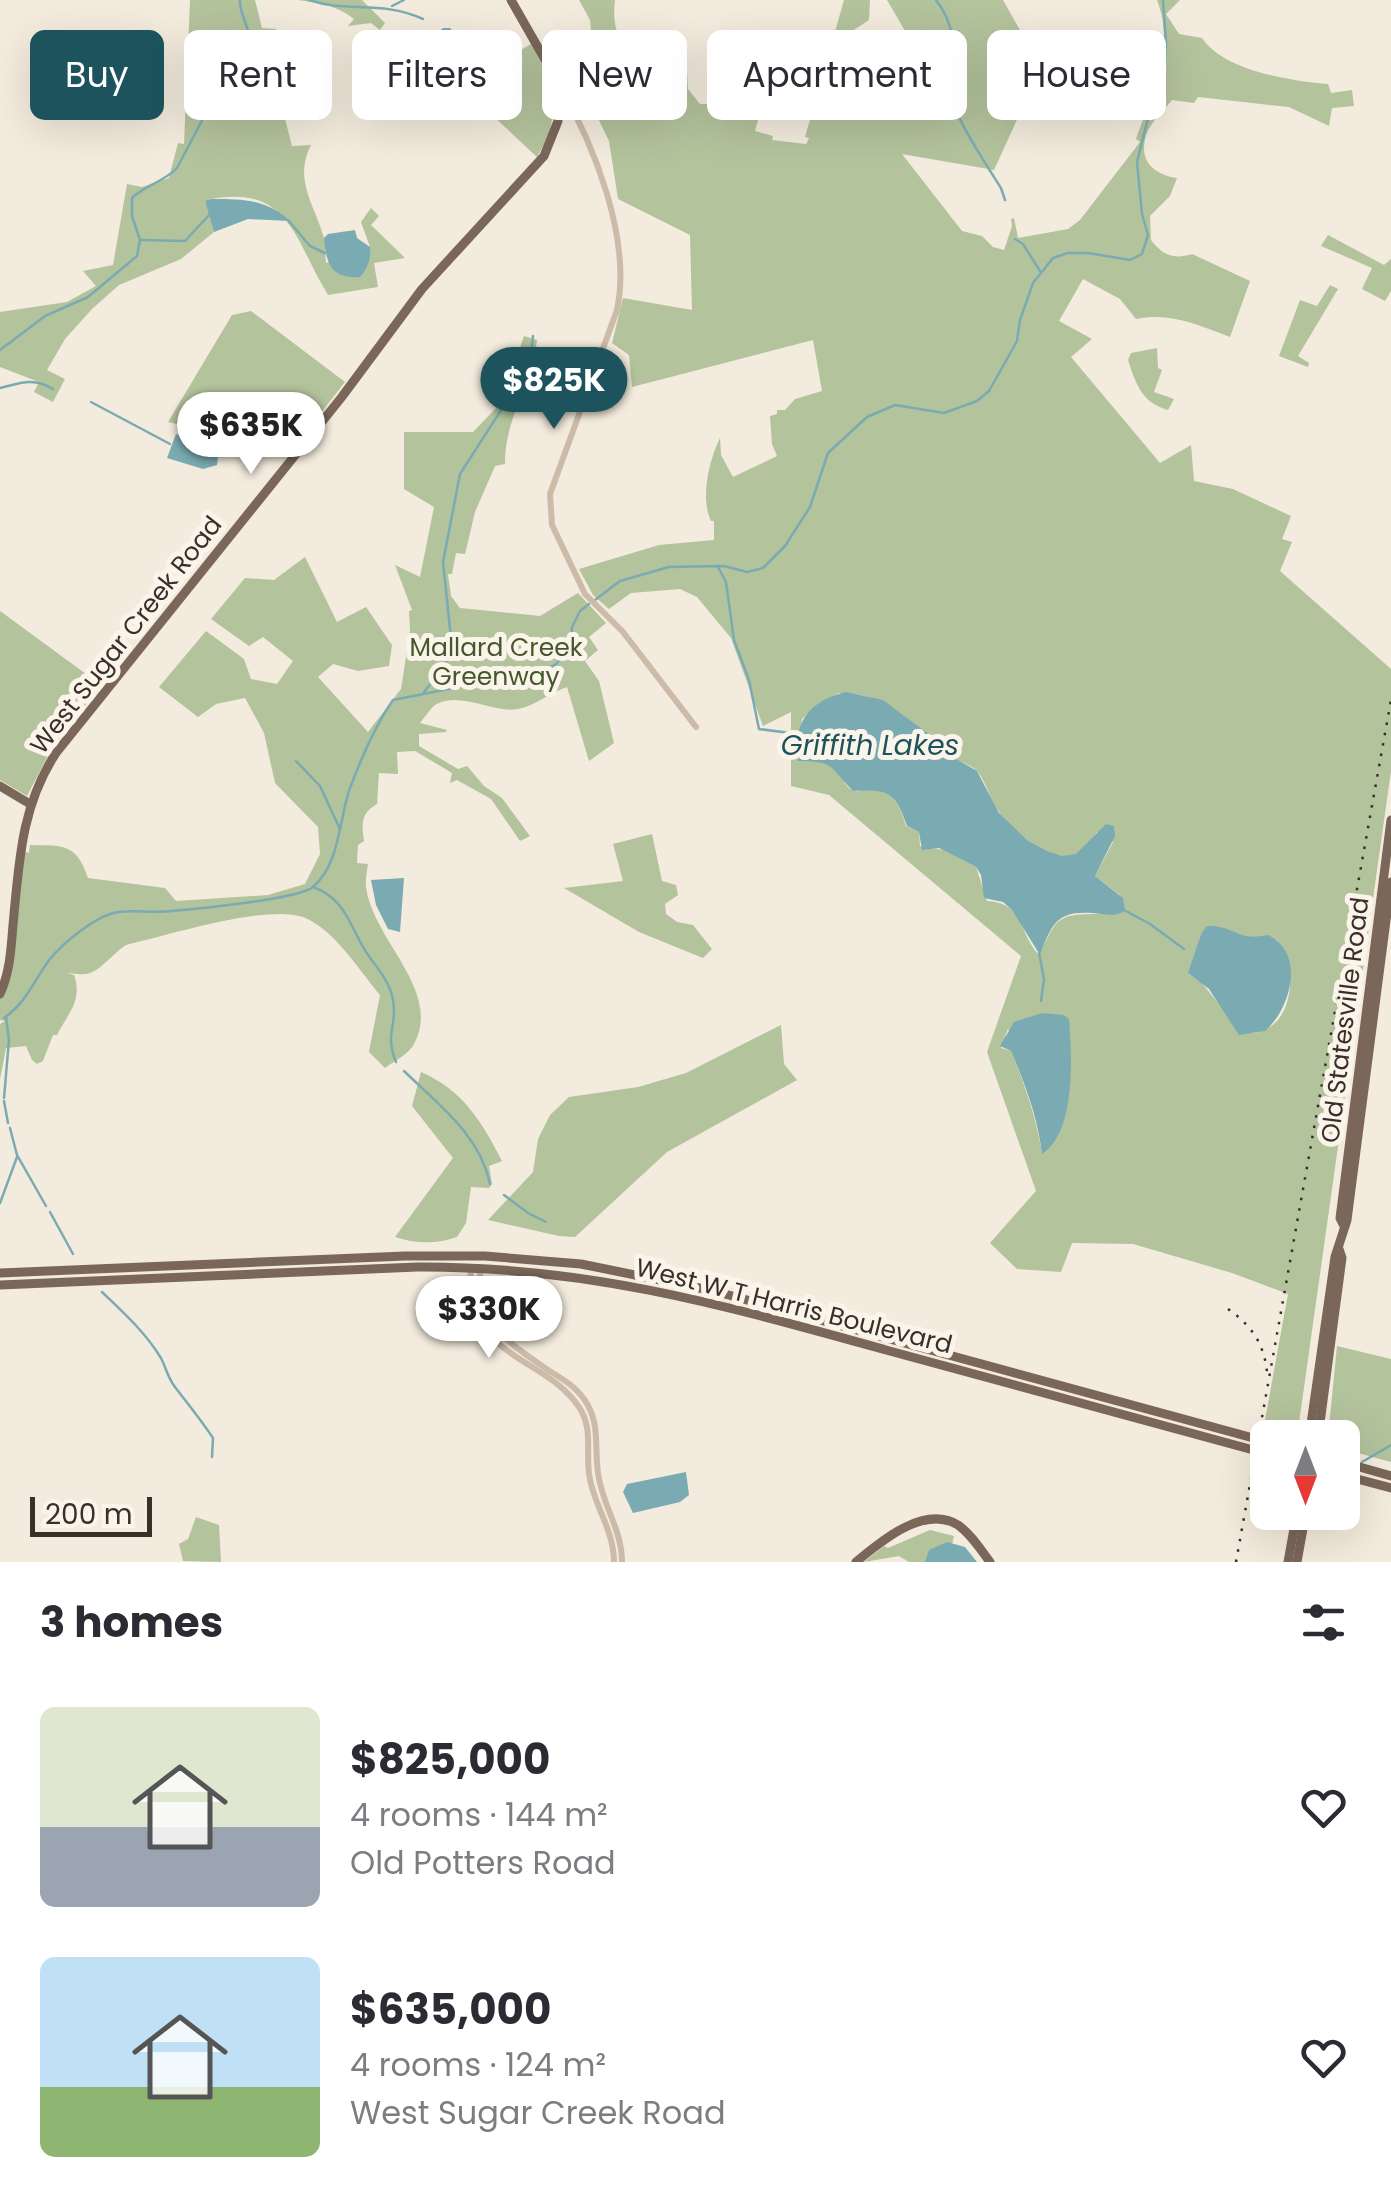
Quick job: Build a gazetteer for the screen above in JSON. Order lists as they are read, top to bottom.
{
  "streets": {
    "main road": ["West Sugar Creek Road", "Old Statesville Road", "West W T Harris Boulevard"]
  },
  "water": ["Griffith Lakes"],
  "parks": ["Mallard Creek Greenway"],
  "scale_bar": "200 m",
  "north": "bottom",
  "page": {
    "chip": [
      "Buy",
      "Rent",
      "Filters",
      "New",
      "Apartment",
      "House"
    ],
    "price": ["$825K", "$635K", "$330K"],
    "scale": "200 m",
    "heading": "3 homes",
    "list": [
      {
        "name": "$825,000",
        "note": "4 rooms · 144 m² · Old Potters Road"
      },
      {
        "name": "$635,000",
        "note": "4 rooms · 124 m² · West Sugar Creek Road"
      }
    ]
  }
}
